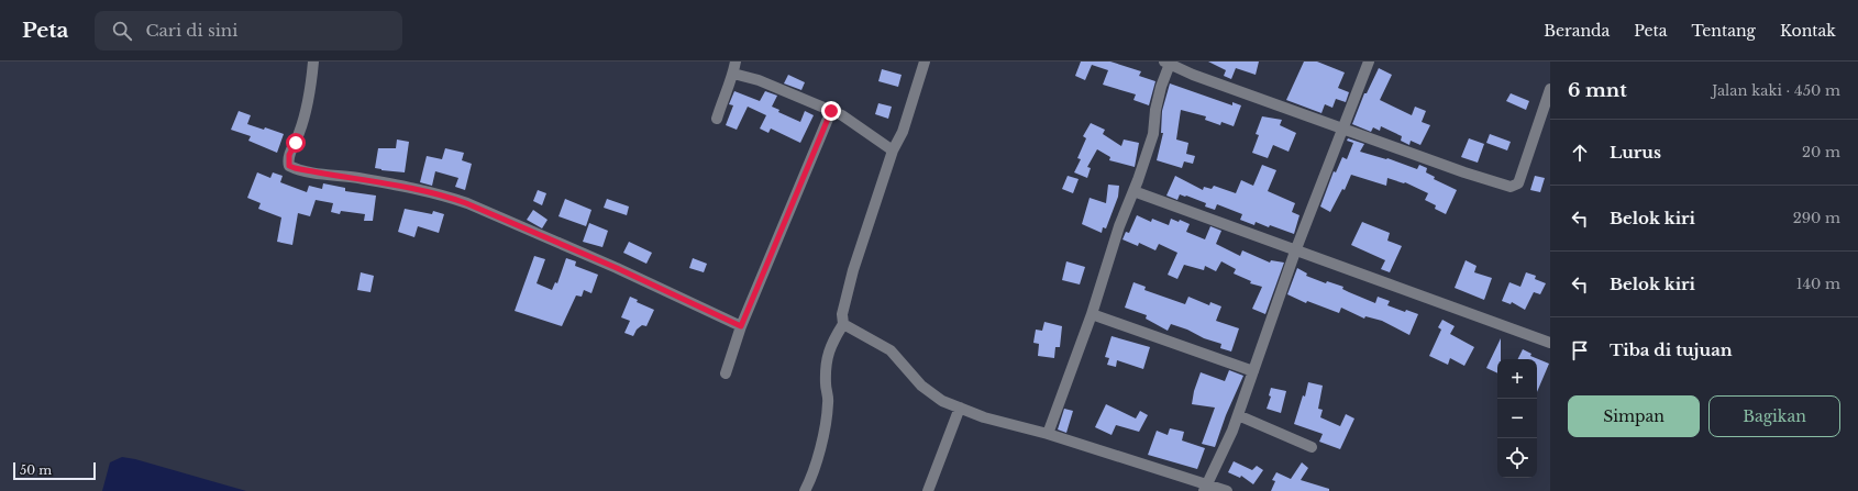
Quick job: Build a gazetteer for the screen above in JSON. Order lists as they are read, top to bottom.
{
  "scale_bar": "50 m",
  "page": {
    "header": "Peta",
    "search": "Cari di sini",
    "nav": [
      "Beranda",
      "Peta",
      "Tentang",
      "Kontak"
    ],
    "heading": ["6 mnt", "Jalan kaki · 450 m"],
    "list": [
      ["Lurus", "20 m"],
      ["Belok kiri", "290 m"],
      ["Belok kiri", "140 m"],
      "Tiba di tujuan"
    ],
    "map_buttons": ["+", "−"],
    "buttons": ["Simpan", "Bagikan"],
    "scale": "50 m"
  }
}
